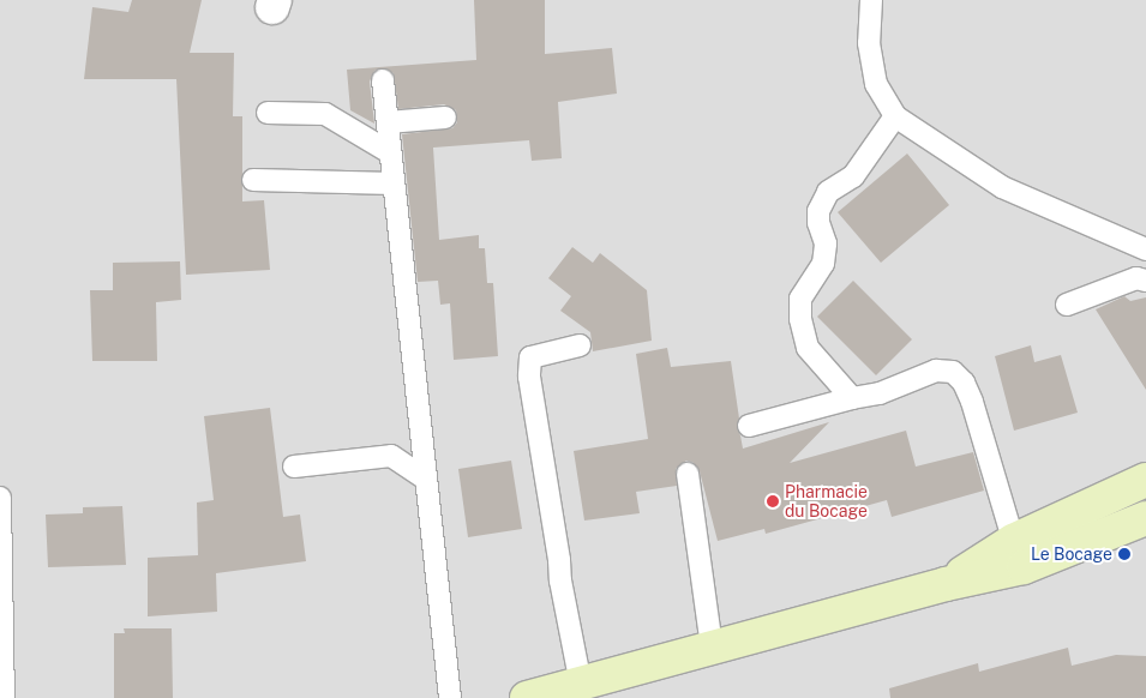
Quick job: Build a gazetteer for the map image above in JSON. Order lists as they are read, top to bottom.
{
  "places": ["Pharmacie du Bocage", "Le Bocage"]
}
